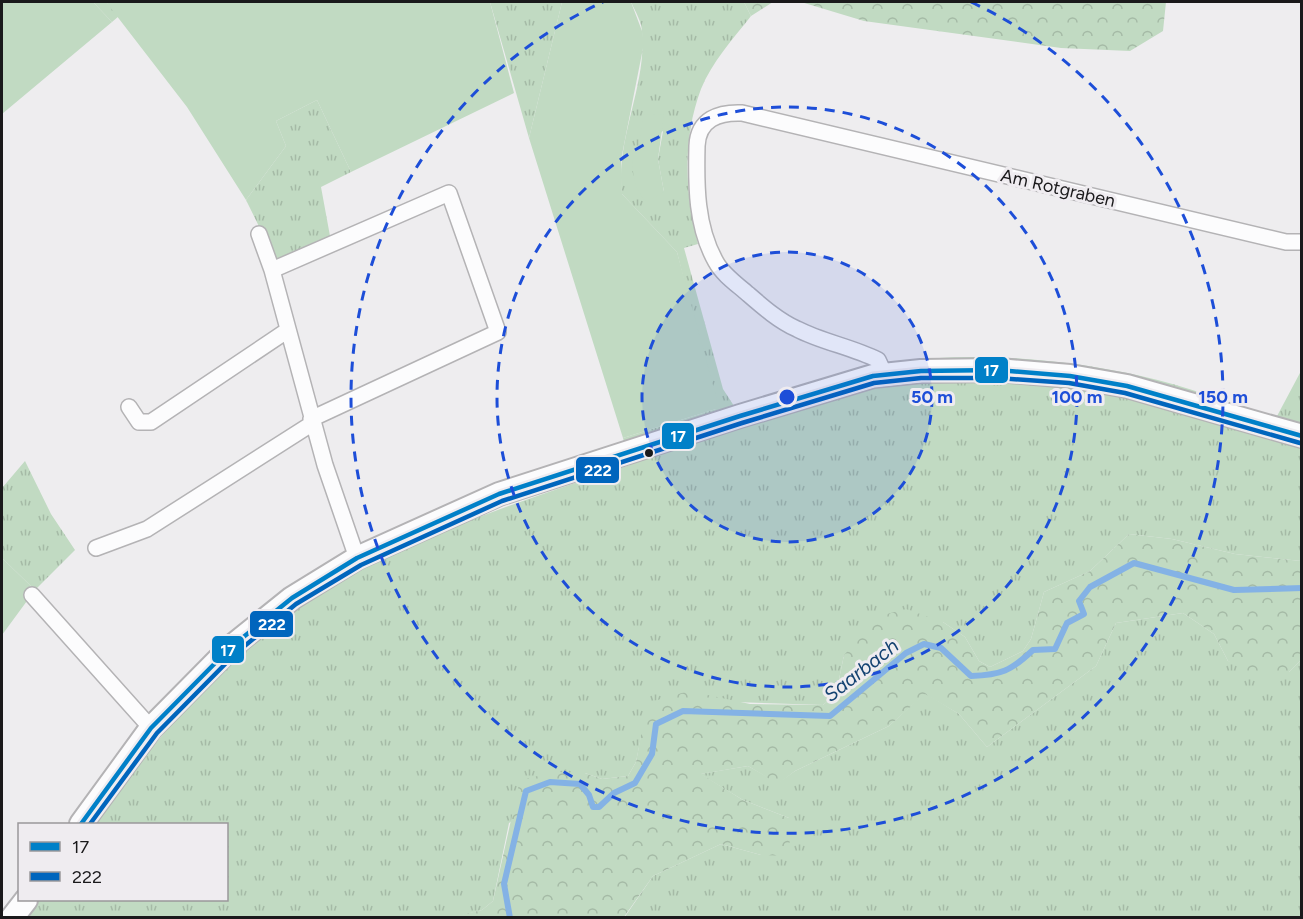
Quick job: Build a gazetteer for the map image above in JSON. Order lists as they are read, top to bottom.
{
  "streets": {
    "street": ["Am Rotgraben"]
  },
  "water": ["Saarbach"],
  "lines": ["transit line 17", "transit line 222"],
  "legend": ["17", "222"],
  "rings": ["50 m", "100 m", "150 m"]
}
